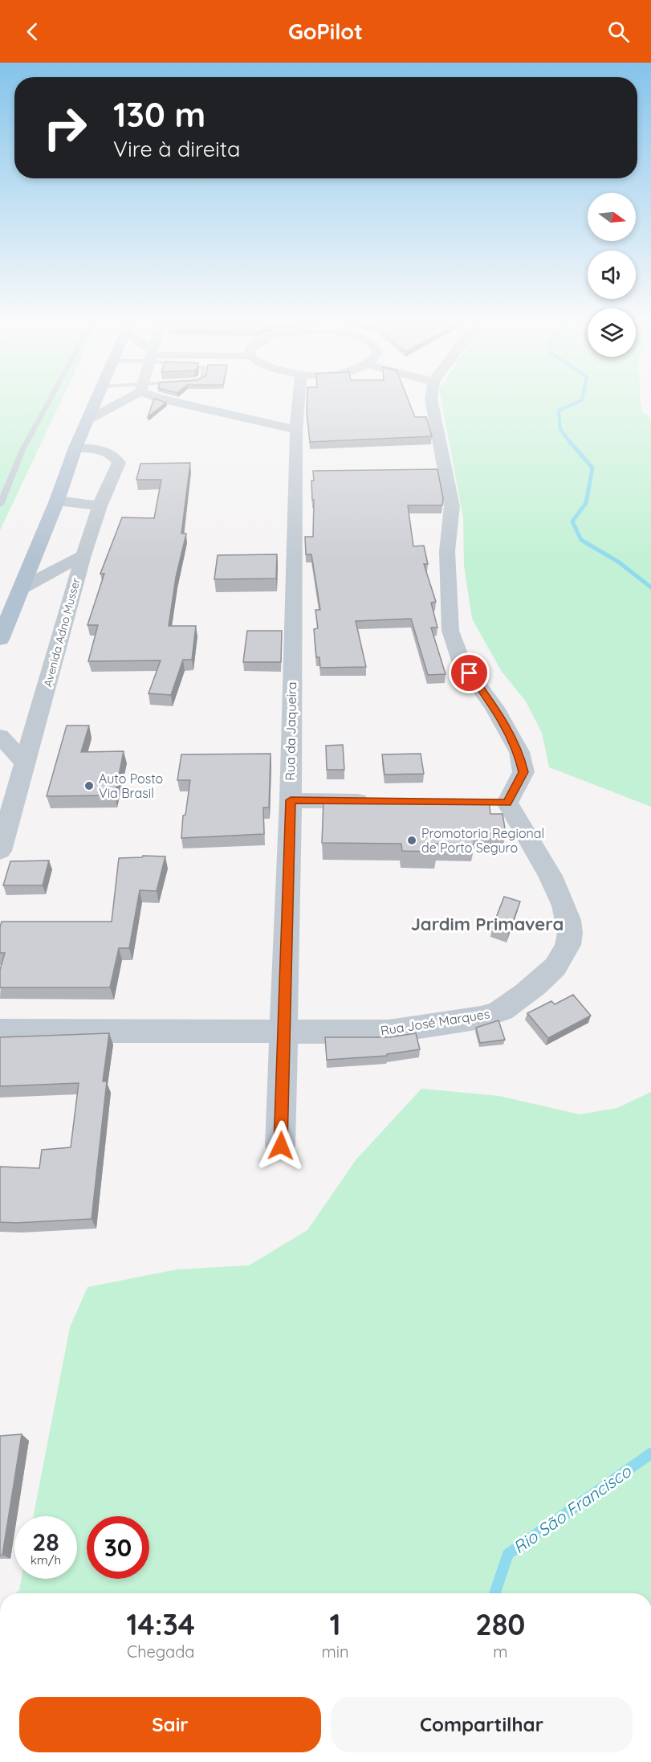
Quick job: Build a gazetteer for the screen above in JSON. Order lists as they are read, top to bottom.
{
  "streets": {
    "street": ["Avenida Adno Musser", "Rua da Jaqueira", "Rua José Marques"]
  },
  "crossings": [
    ["Rua da Jaqueira", "Rua José Marques"]
  ],
  "districts": ["Jardim Primavera"],
  "water": ["Rio São Francisco"],
  "places": ["Auto Posto Via Brasil", "Promotoria Regional de Porto Seguro"],
  "north": "right",
  "page": {
    "header": "GoPilot",
    "turn": ["130 m", "Vire à direita"],
    "speed": "28 km/h",
    "limit": "30",
    "eta": [
      "14:34",
      "Chegada",
      "1",
      "min",
      "280",
      "m"
    ],
    "buttons": ["Sair", "Compartilhar"]
  }
}
